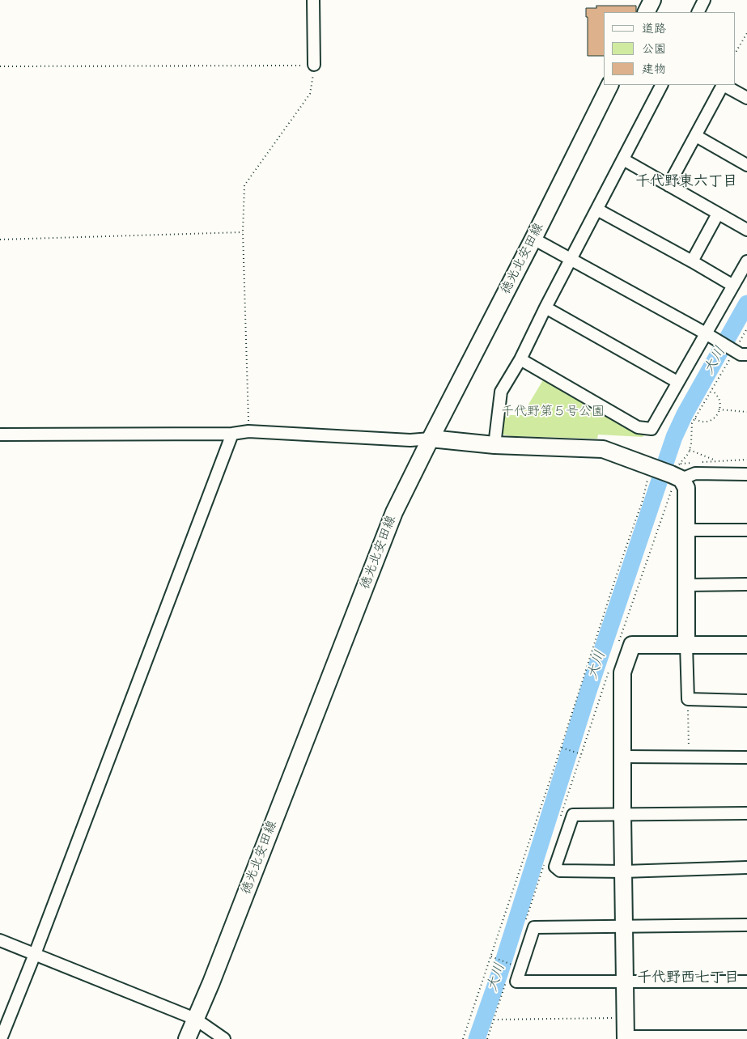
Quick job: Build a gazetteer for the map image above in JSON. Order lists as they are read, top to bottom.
{
  "streets": {
    "main road": ["徳光北安田線"]
  },
  "districts": ["千代野東六丁目", "千代野西七丁目"],
  "water": ["大川"],
  "parks": ["千代野第５号公園"],
  "legend": ["道路", "公園", "建物"]
}
